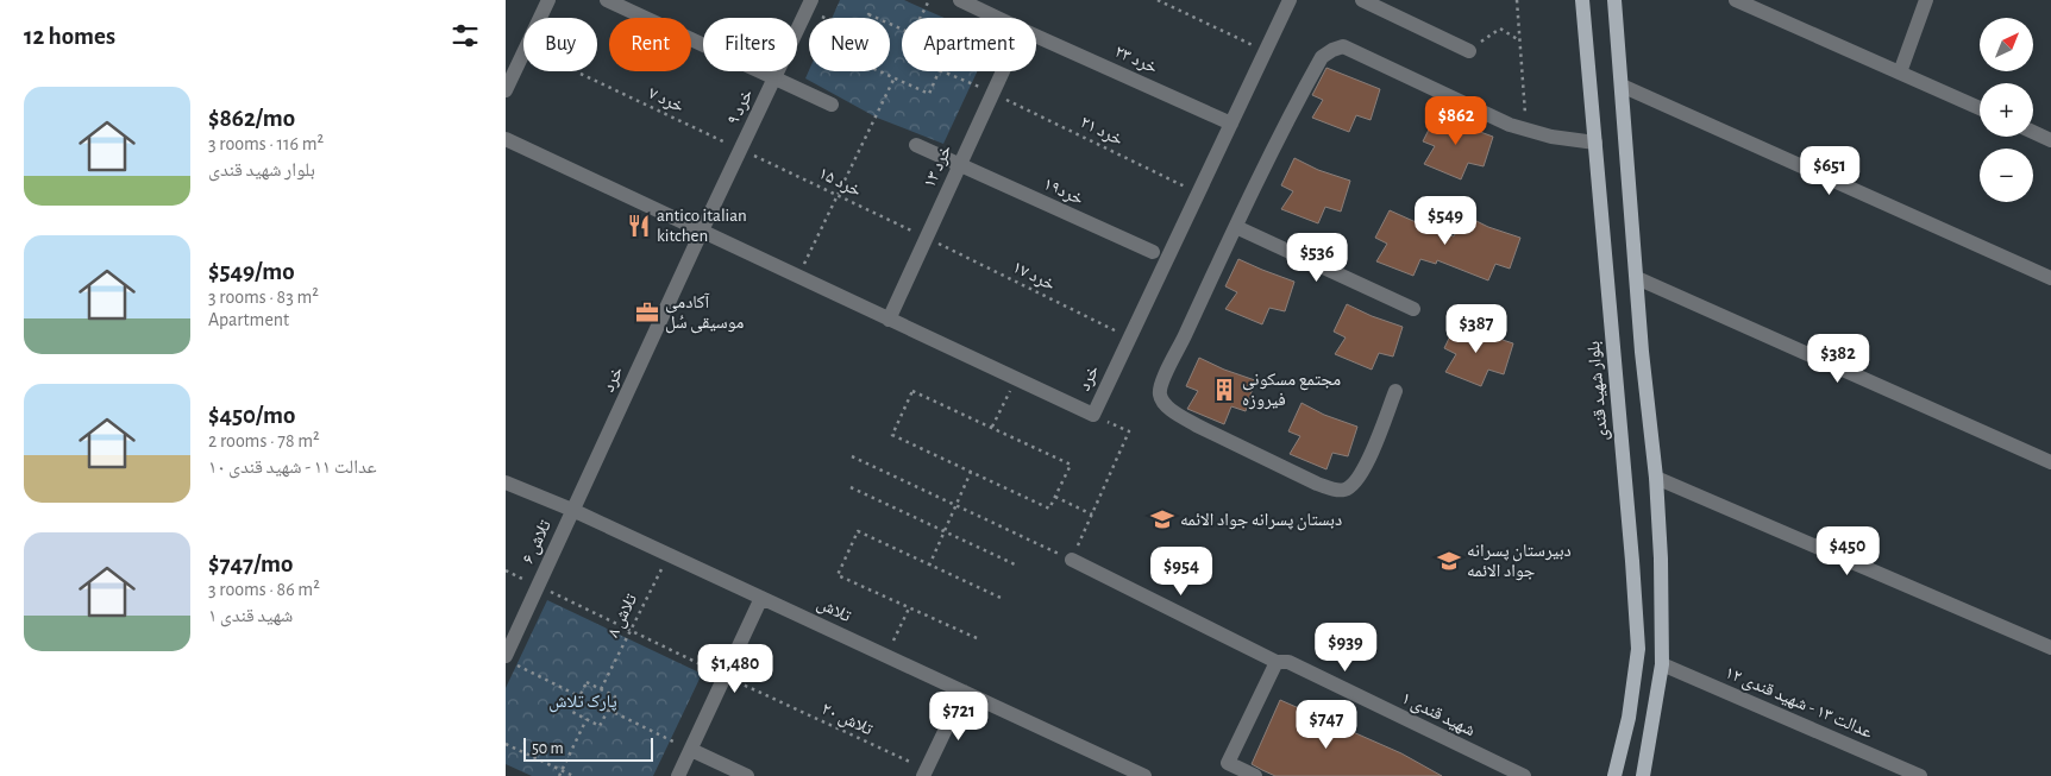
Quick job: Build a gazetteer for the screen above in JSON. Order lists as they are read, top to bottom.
{
  "streets": {
    "main road": ["بلوار شهید قندی"],
    "street": [
      "خرد ۲۳",
      "خرد ۹",
      "خرد ۱۳",
      "خرد۱۹",
      "خرد",
      "تلاش ۶",
      "تلاش",
      "عدالت ۱۳ - شهید قندی ۱۲",
      "شهيد قندی ۱"
    ],
    "path": [
      "خرد ۷",
      "خرد ۲۱",
      "خرد ۱۵",
      "خرد ۱۷",
      "تلاش ۸",
      "تلاش ۲۰"
    ]
  },
  "crossings": [
    ["خرد ۲۳", "خرد"],
    ["خرد ۷", "خرد ۹"],
    ["خرد ۷", "خرد ۱۵"],
    ["خرد ۹", "خرد ۱۵"],
    ["خرد ۹", "خرد"],
    ["خرد ۲۱", "خرد ۱۳"],
    ["خرد ۲۱", "خرد"],
    ["خرد ۱۳", "خرد ۱۵"],
    ["خرد ۱۳", "خرد۱۹"],
    ["خرد ۱۳", "خرد ۱۷"],
    ["خرد ۱۳", "خرد"],
    ["خرد ۱۵", "خرد ۱۷"],
    ["خرد ۱۷", "خرد"],
    ["خرد", "تلاش ۶"],
    ["خرد", "تلاش"],
    ["تلاش ۶", "تلاش"],
    ["تلاش ۶", "تلاش ۲۰"],
    ["تلاش", "تلاش ۸"],
    ["تلاش ۸", "تلاش ۲۰"]
  ],
  "parks": ["پارک تلاش"],
  "places": {
    "restaurant": ["antico italian kitchen"],
    "office": ["آکادمی موسیقی سُل"],
    "building": ["مجتمع مسکونی فیروزه"],
    "school or university": ["دبستان پسرانه جواد الائمه", "دبیرستان پسرانه جواد الائمه"]
  },
  "scale_bar": "50 m",
  "north": "top right",
  "page": {
    "heading": "12 homes",
    "map_buttons": ["+", "−"],
    "chip": [
      "Buy",
      "Rent",
      "Filters",
      "New",
      "Apartment"
    ],
    "list": [
      {
        "name": "$862/mo",
        "note": "3 rooms · 116 m² · بلوار شهید قندی"
      },
      {
        "name": "$549/mo",
        "note": "3 rooms · 83 m² · Apartment"
      },
      {
        "name": "$450/mo",
        "note": "2 rooms · 78 m² · عدالت ۱۱ - شهید قندی ۱۰"
      },
      {
        "name": "$747/mo",
        "note": "3 rooms · 86 m² · شهيد قندی ۱"
      }
    ],
    "price": [
      "$862",
      "$651",
      "$549",
      "$536",
      "$387",
      "$382",
      "$450",
      "$954",
      "$939",
      "$1,480",
      "$721",
      "$747"
    ],
    "scale": "50 m"
  }
}
